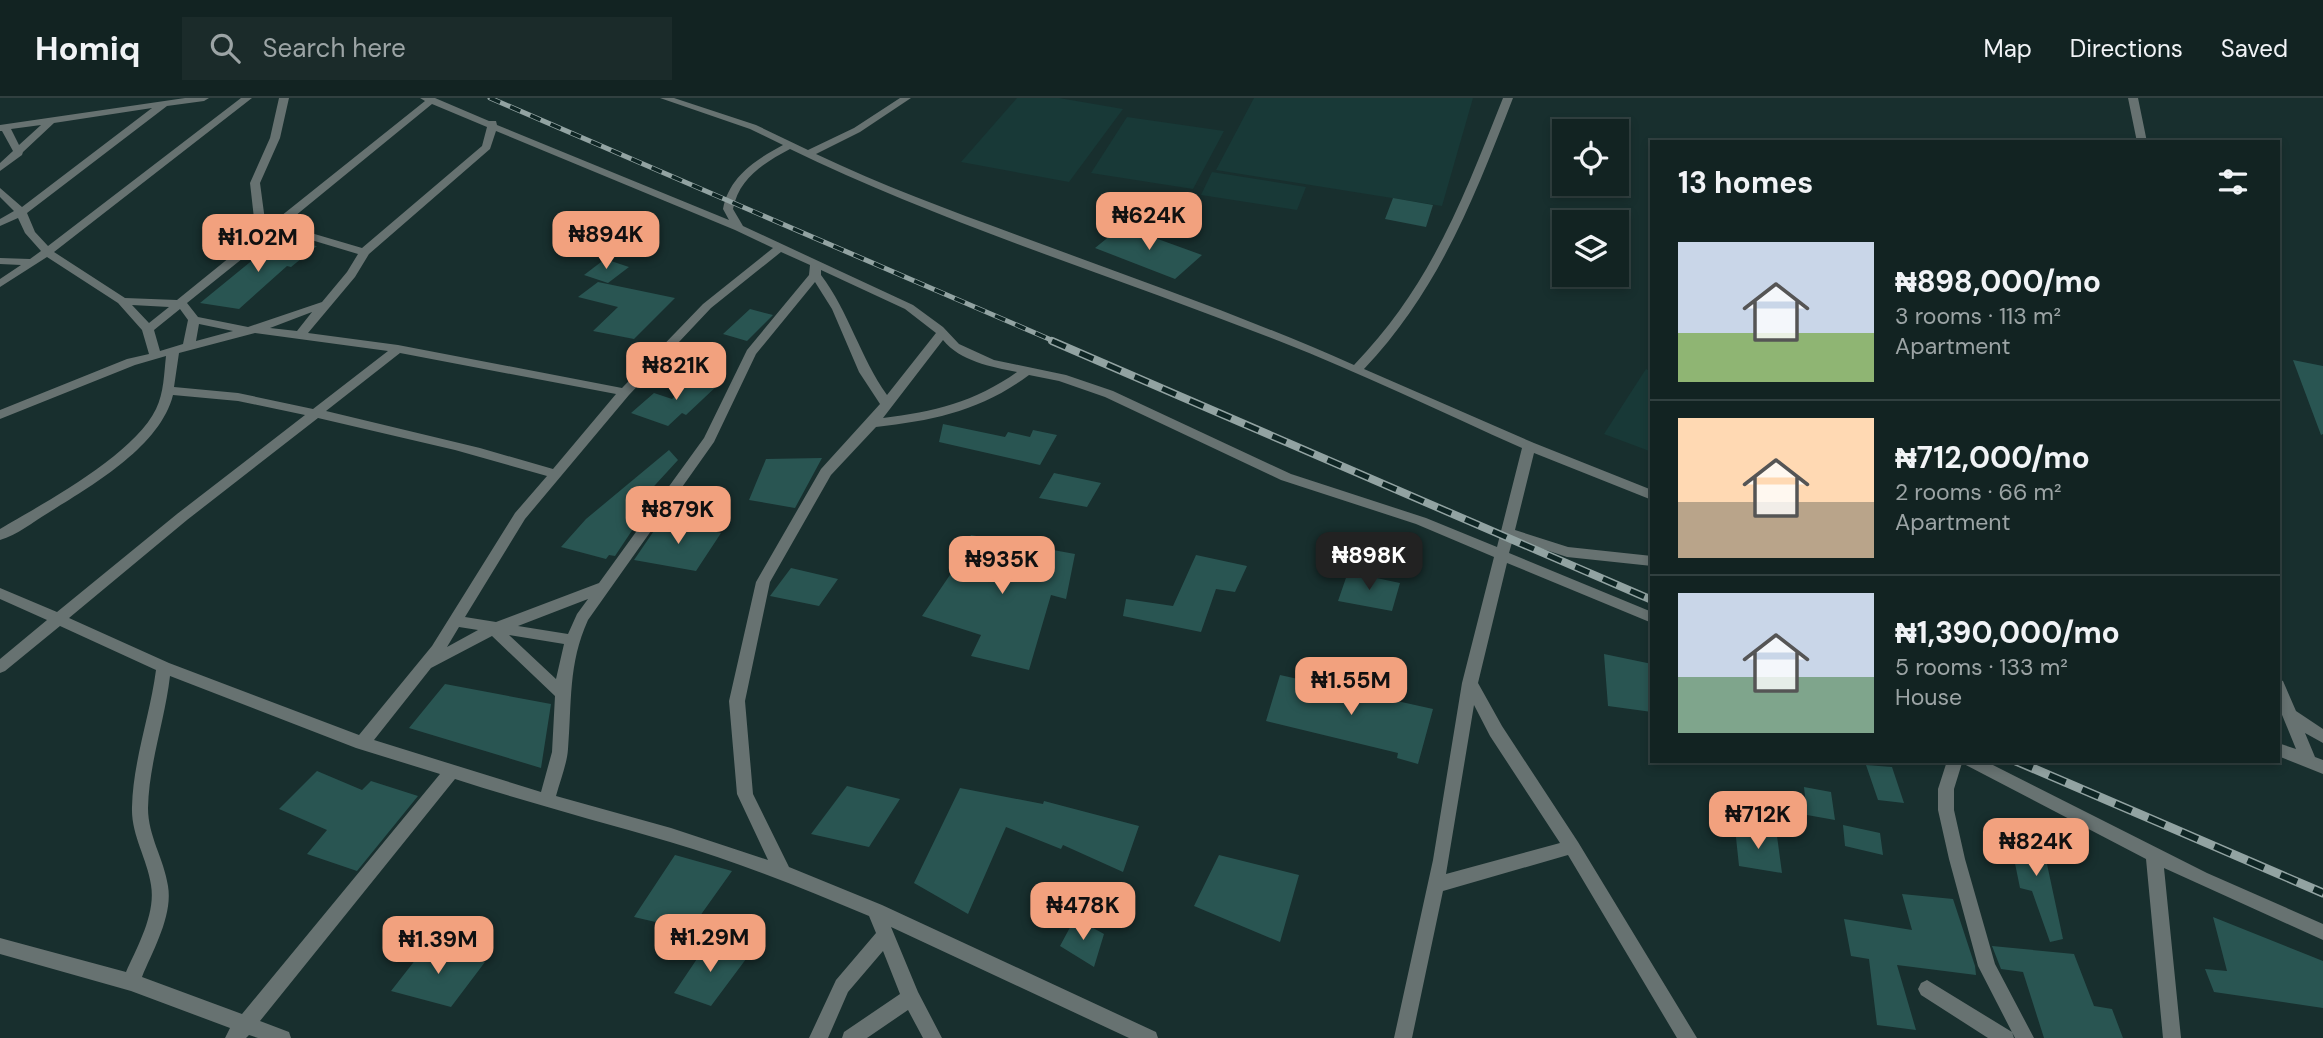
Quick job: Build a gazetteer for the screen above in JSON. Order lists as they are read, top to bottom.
{
  "page": {
    "header": "Homiq",
    "search": "Search here",
    "nav": ["Map", "Directions", "Saved"],
    "heading": "13 homes",
    "price": [
      "₦624K",
      "₦894K",
      "₦1.02M",
      "₦821K",
      "₦879K",
      "₦898K",
      "₦935K",
      "₦1.55M",
      "₦712K",
      "₦824K",
      "₦478K",
      "₦1.29M",
      "₦1.39M"
    ],
    "list": [
      {
        "name": "₦898,000/mo",
        "note": "3 rooms · 113 m² · Apartment"
      },
      {
        "name": "₦712,000/mo",
        "note": "2 rooms · 66 m² · Apartment"
      },
      {
        "name": "₦1,390,000/mo",
        "note": "5 rooms · 133 m² · House"
      }
    ]
  }
}
